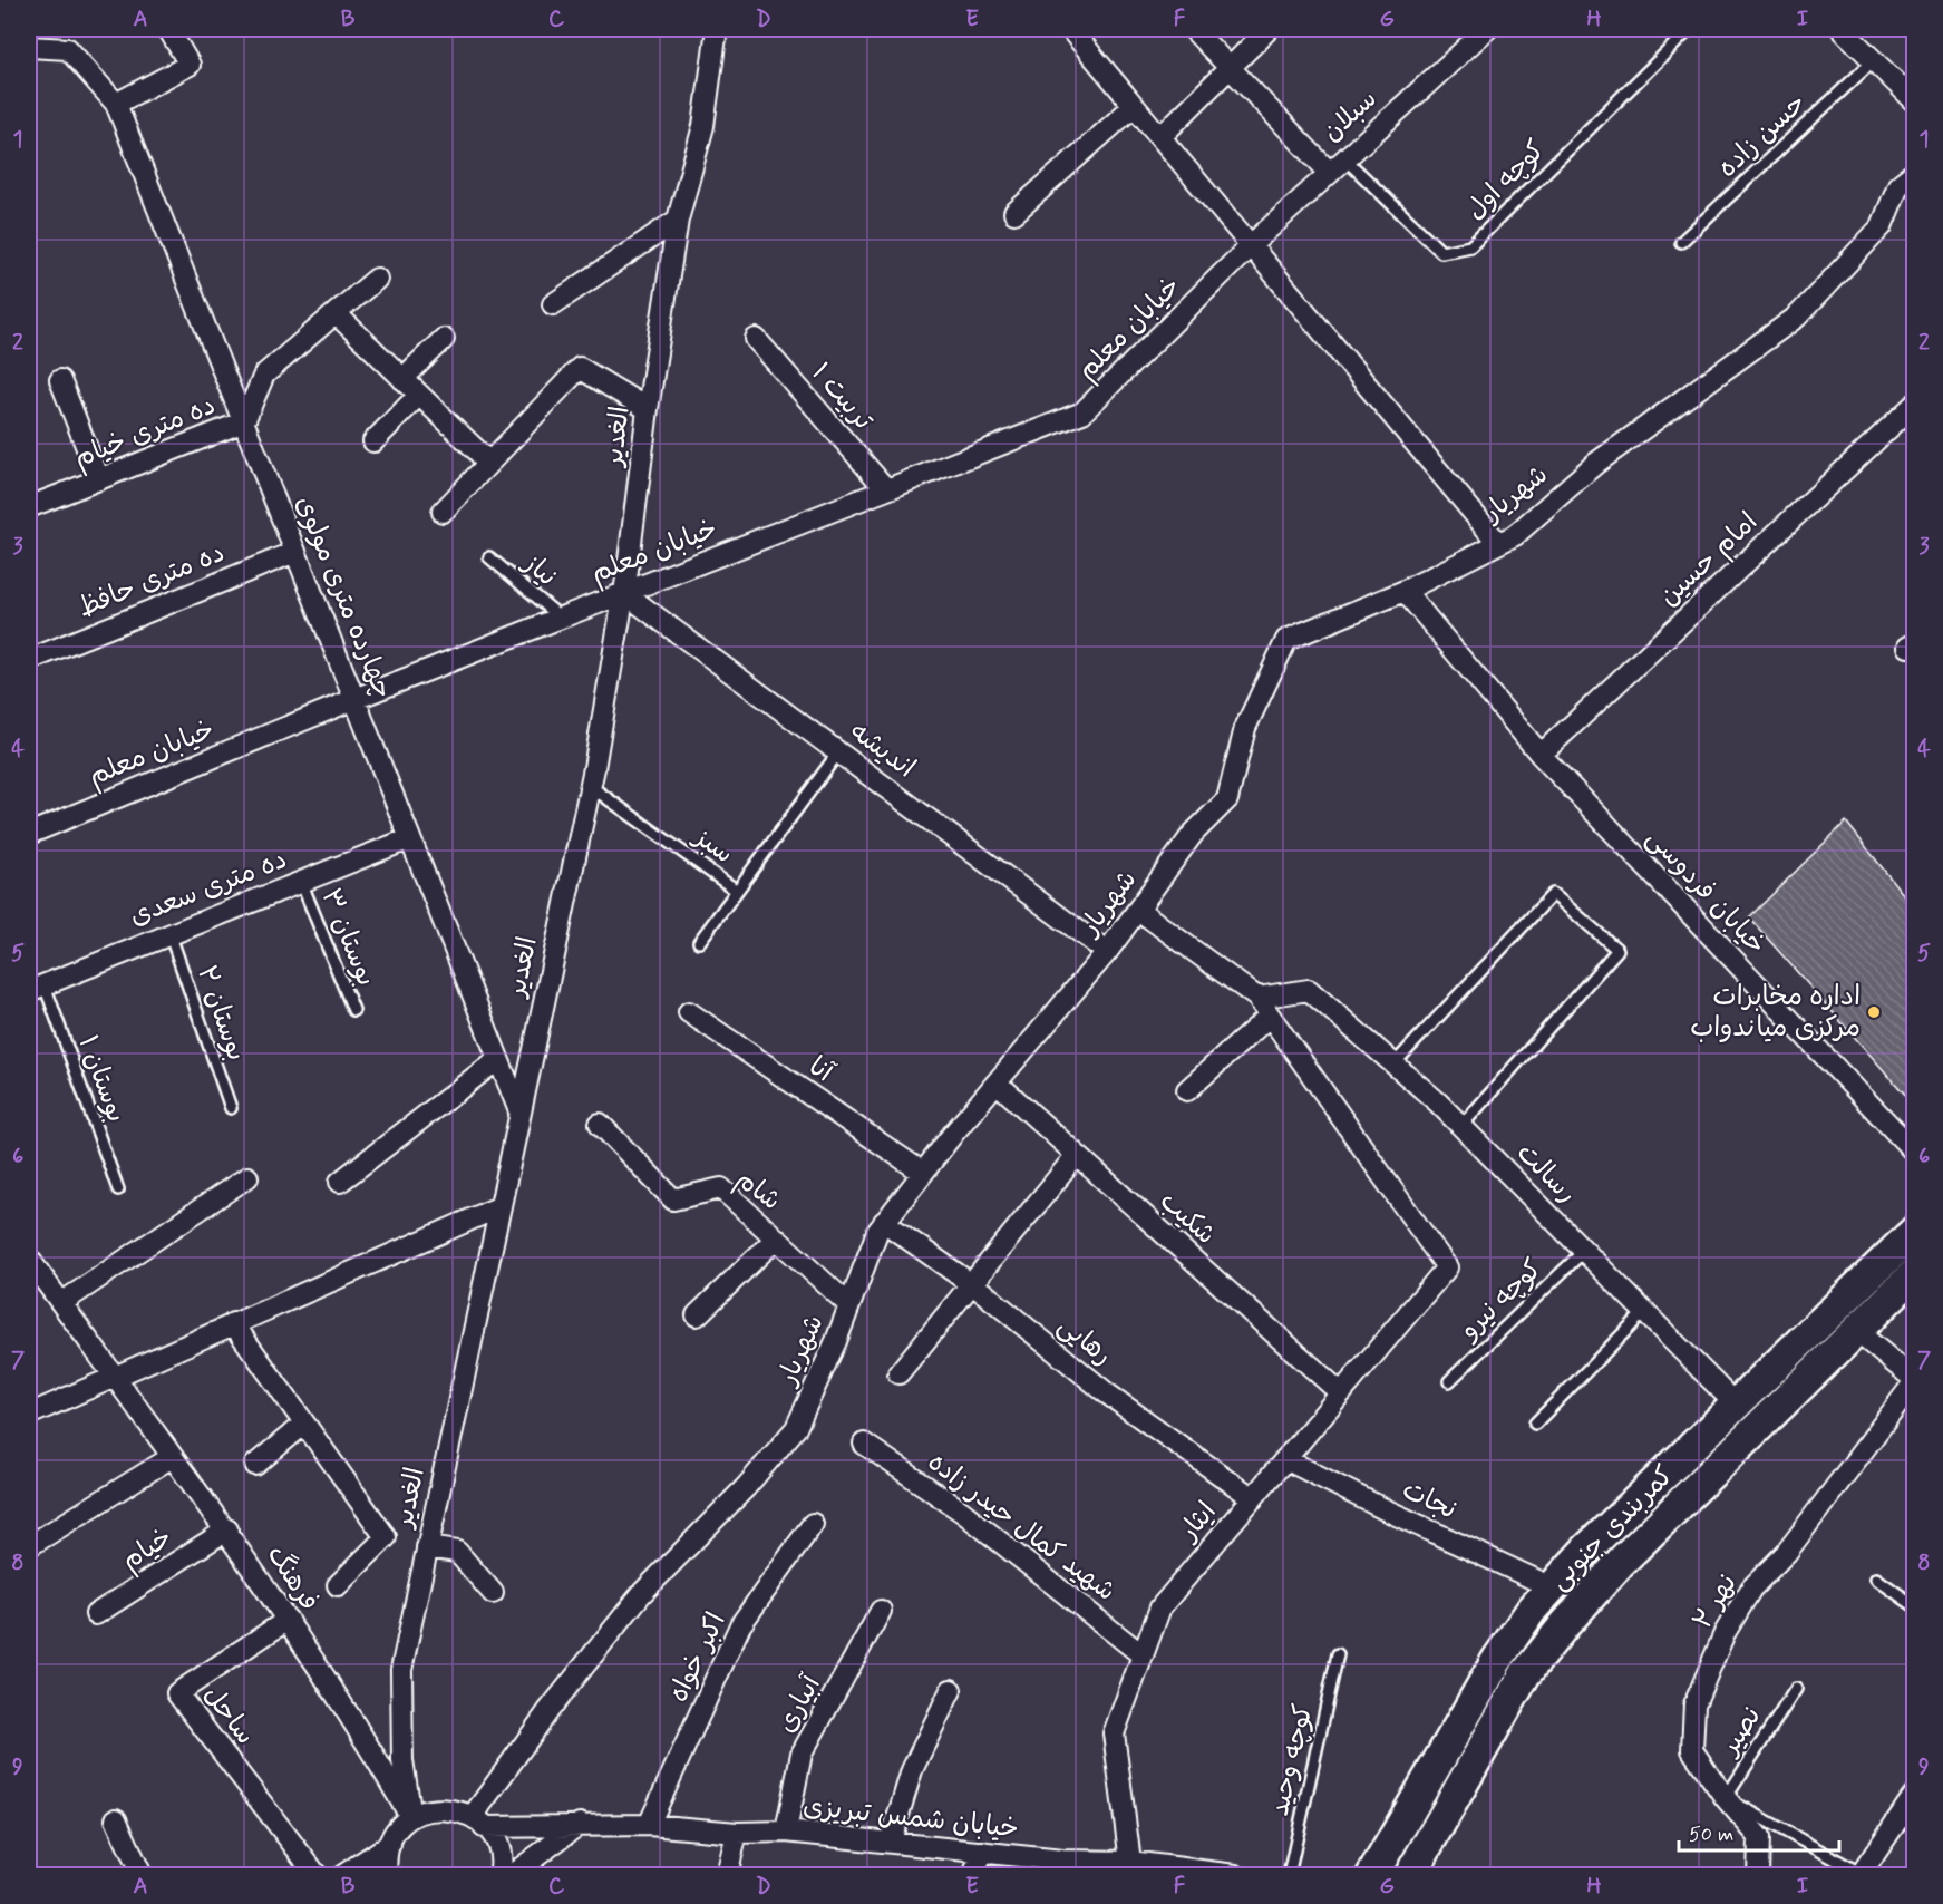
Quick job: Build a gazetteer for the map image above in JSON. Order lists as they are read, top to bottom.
{
  "streets": {
    "main road": ["کمربندی جنوبی"],
    "street": [
      "سبلان",
      "خیابان معلم",
      "تربیت ۱",
      "ده متری خیام",
      "الغدیر",
      "شهریار",
      "امام حسین",
      "ده متری حافظ",
      "چهارده متری مولوی",
      "اندیشه",
      "ده متری سعدی",
      "خیابان فردوسی",
      "آنا",
      "رسالت",
      "شام",
      "شکیب",
      "رهایی",
      "نجات",
      "ایثار",
      "شهید کمال حیدر زاده",
      "خیام",
      "فرهنگ",
      "نهر ۲",
      "اکبر خواه",
      "آبیاری",
      "ساحل",
      "خیابان شمس تبریزی"
    ],
    "lane": [
      "حسن زاده",
      "کوچه اول",
      "نیاز",
      "سبز",
      "بوستان ۳",
      "بوستان ۲",
      "بوستان ۱",
      "کوچه نیرو",
      "نصیر",
      "کوچه وحید"
    ]
  },
  "crossings": [
    ["سبلان", "کوچه اول"],
    ["سبلان", "خیابان معلم"],
    ["خیابان معلم", "تربیت ۱"],
    ["خیابان معلم", "الغدیر"],
    ["خیابان معلم", "نیاز"],
    ["خیابان معلم", "چهارده متری مولوی"],
    ["خیابان معلم", "اندیشه"],
    ["ده متری خیام", "چهارده متری مولوی"],
    ["الغدیر", "چهارده متری مولوی"],
    ["الغدیر", "اندیشه"],
    ["الغدیر", "سبز"],
    ["الغدیر", "فرهنگ"],
    ["الغدیر", "خیابان شمس تبریزی"],
    ["شهریار", "اندیشه"],
    ["شهریار", "خیابان فردوسی"],
    ["شهریار", "آنا"],
    ["شهریار", "شام"],
    ["شهریار", "شکیب"],
    ["شهریار", "رهایی"],
    ["شهریار", "خیابان شمس تبریزی"],
    ["امام حسین", "خیابان فردوسی"],
    ["ده متری حافظ", "چهارده متری مولوی"],
    ["چهارده متری مولوی", "ده متری سعدی"],
    ["اندیشه", "سبز"],
    ["ده متری سعدی", "بوستان ۳"],
    ["ده متری سعدی", "بوستان ۲"],
    ["ده متری سعدی", "بوستان ۱"],
    ["رسالت", "کوچه نیرو"],
    ["رسالت", "کمربندی جنوبی"],
    ["شکیب", "ایثار"],
    ["رهایی", "ایثار"],
    ["نجات", "ایثار"],
    ["نجات", "کمربندی جنوبی"],
    ["ایثار", "شهید کمال حیدر زاده"],
    ["ایثار", "خیابان شمس تبریزی"],
    ["خیام", "فرهنگ"],
    ["فرهنگ", "ساحل"],
    ["فرهنگ", "خیابان شمس تبریزی"],
    ["نهر ۲", "نصیر"],
    ["اکبر خواه", "خیابان شمس تبریزی"],
    ["آبیاری", "خیابان شمس تبریزی"]
  ],
  "places": ["اداره مخابرات مرکزی میاندواب"],
  "scale_bar": "50 m",
  "grid": {
    "columns": [
      "A",
      "B",
      "C",
      "D",
      "E",
      "F",
      "G",
      "H",
      "I"
    ],
    "rows": [
      "1",
      "2",
      "3",
      "4",
      "5",
      "6",
      "7",
      "8",
      "9"
    ]
  }
}
